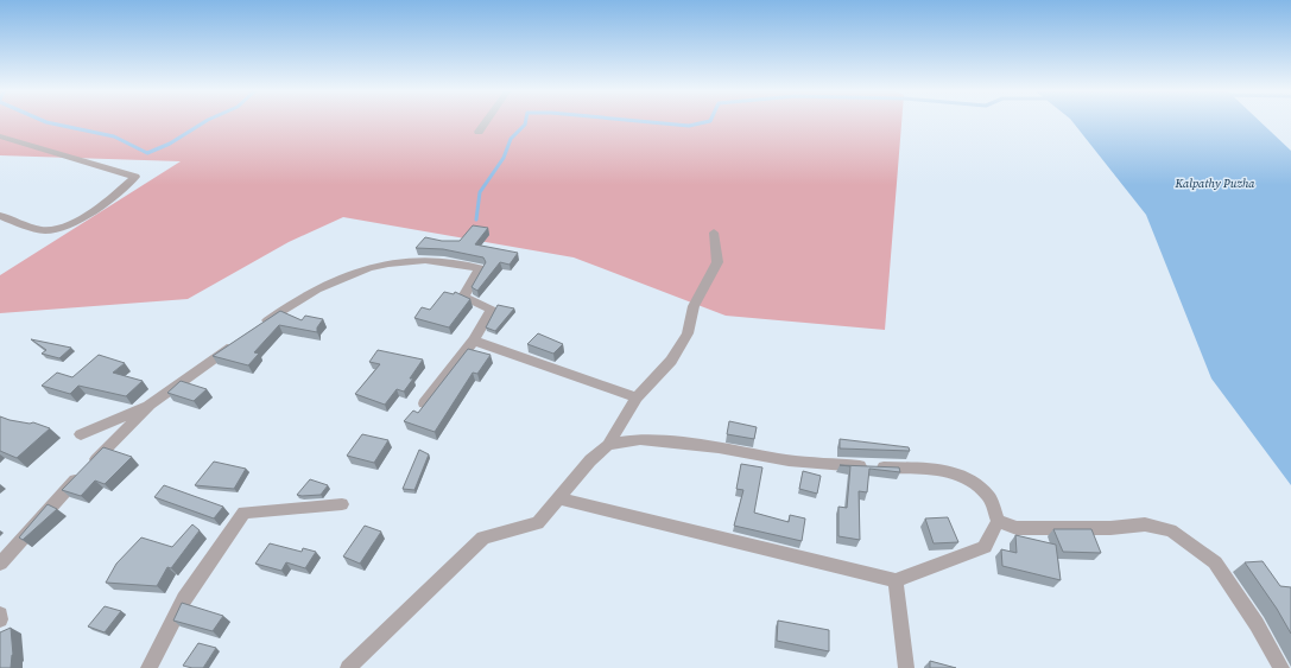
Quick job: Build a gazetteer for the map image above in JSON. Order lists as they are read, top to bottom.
{
  "water": ["Kalpathy Puzha"]
}
